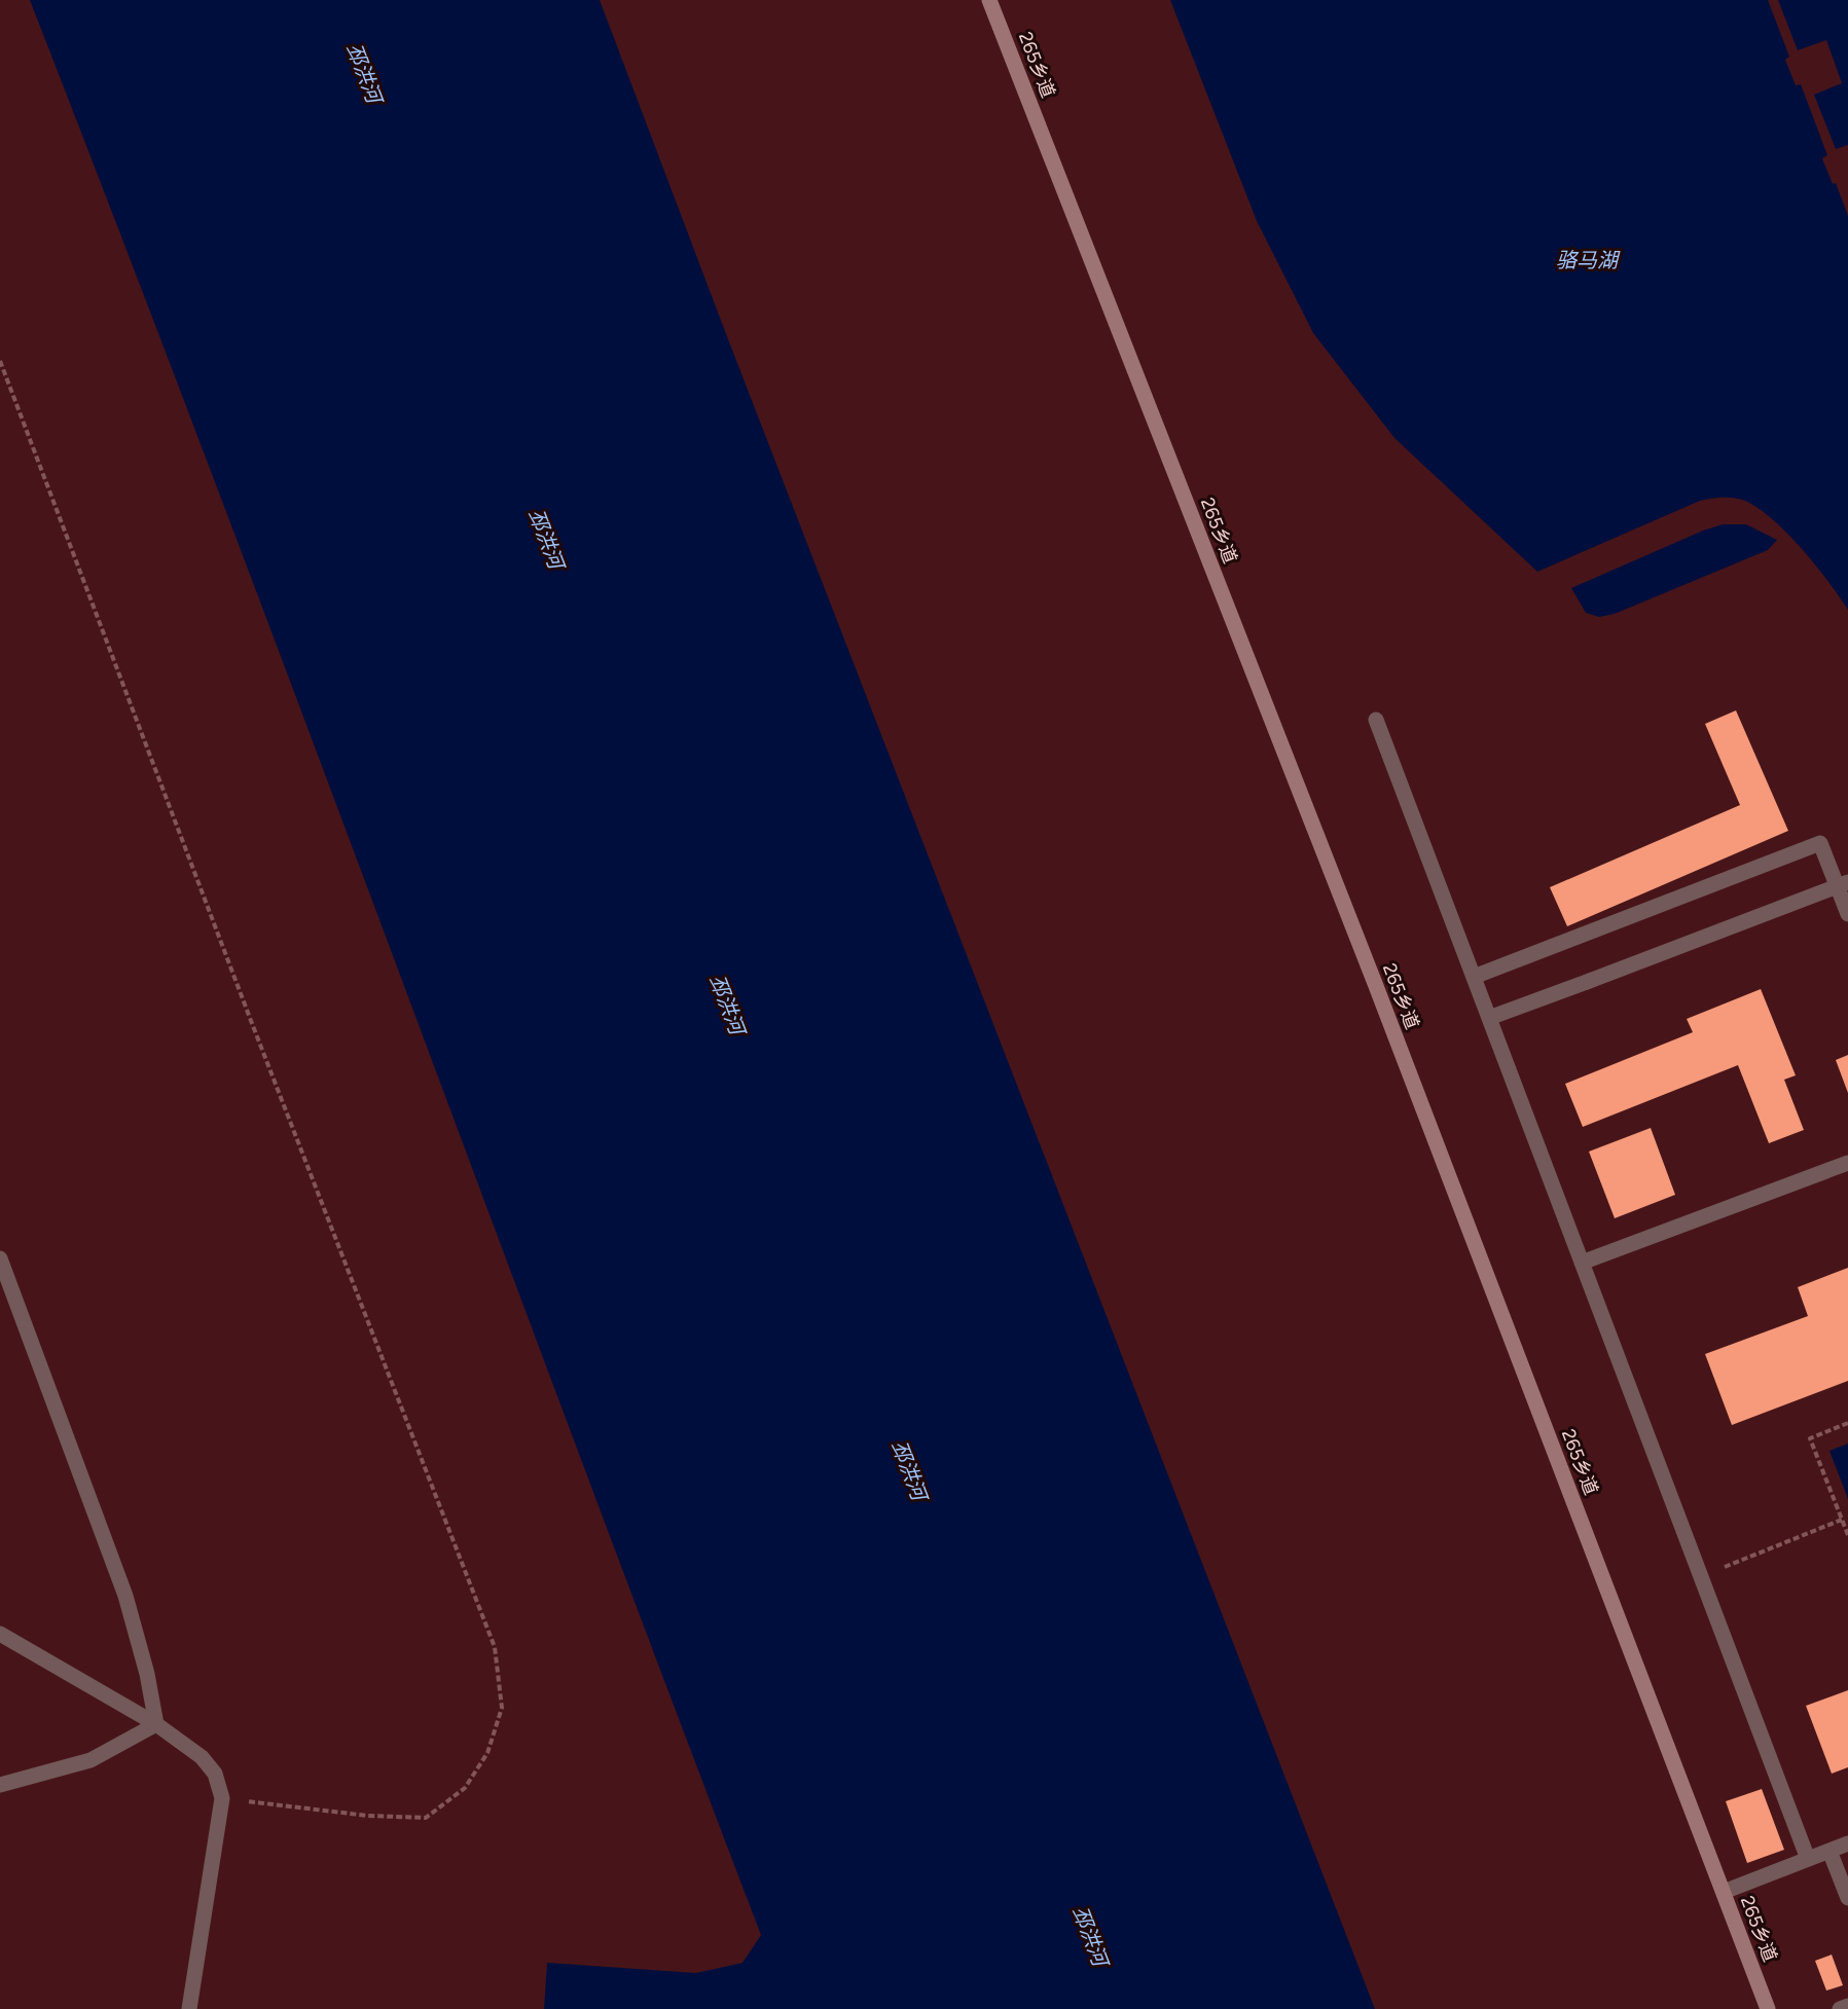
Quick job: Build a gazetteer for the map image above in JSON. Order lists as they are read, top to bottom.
{
  "streets": {
    "street": ["265乡道"]
  },
  "water": ["邳洪河", "骆马湖"]
}
